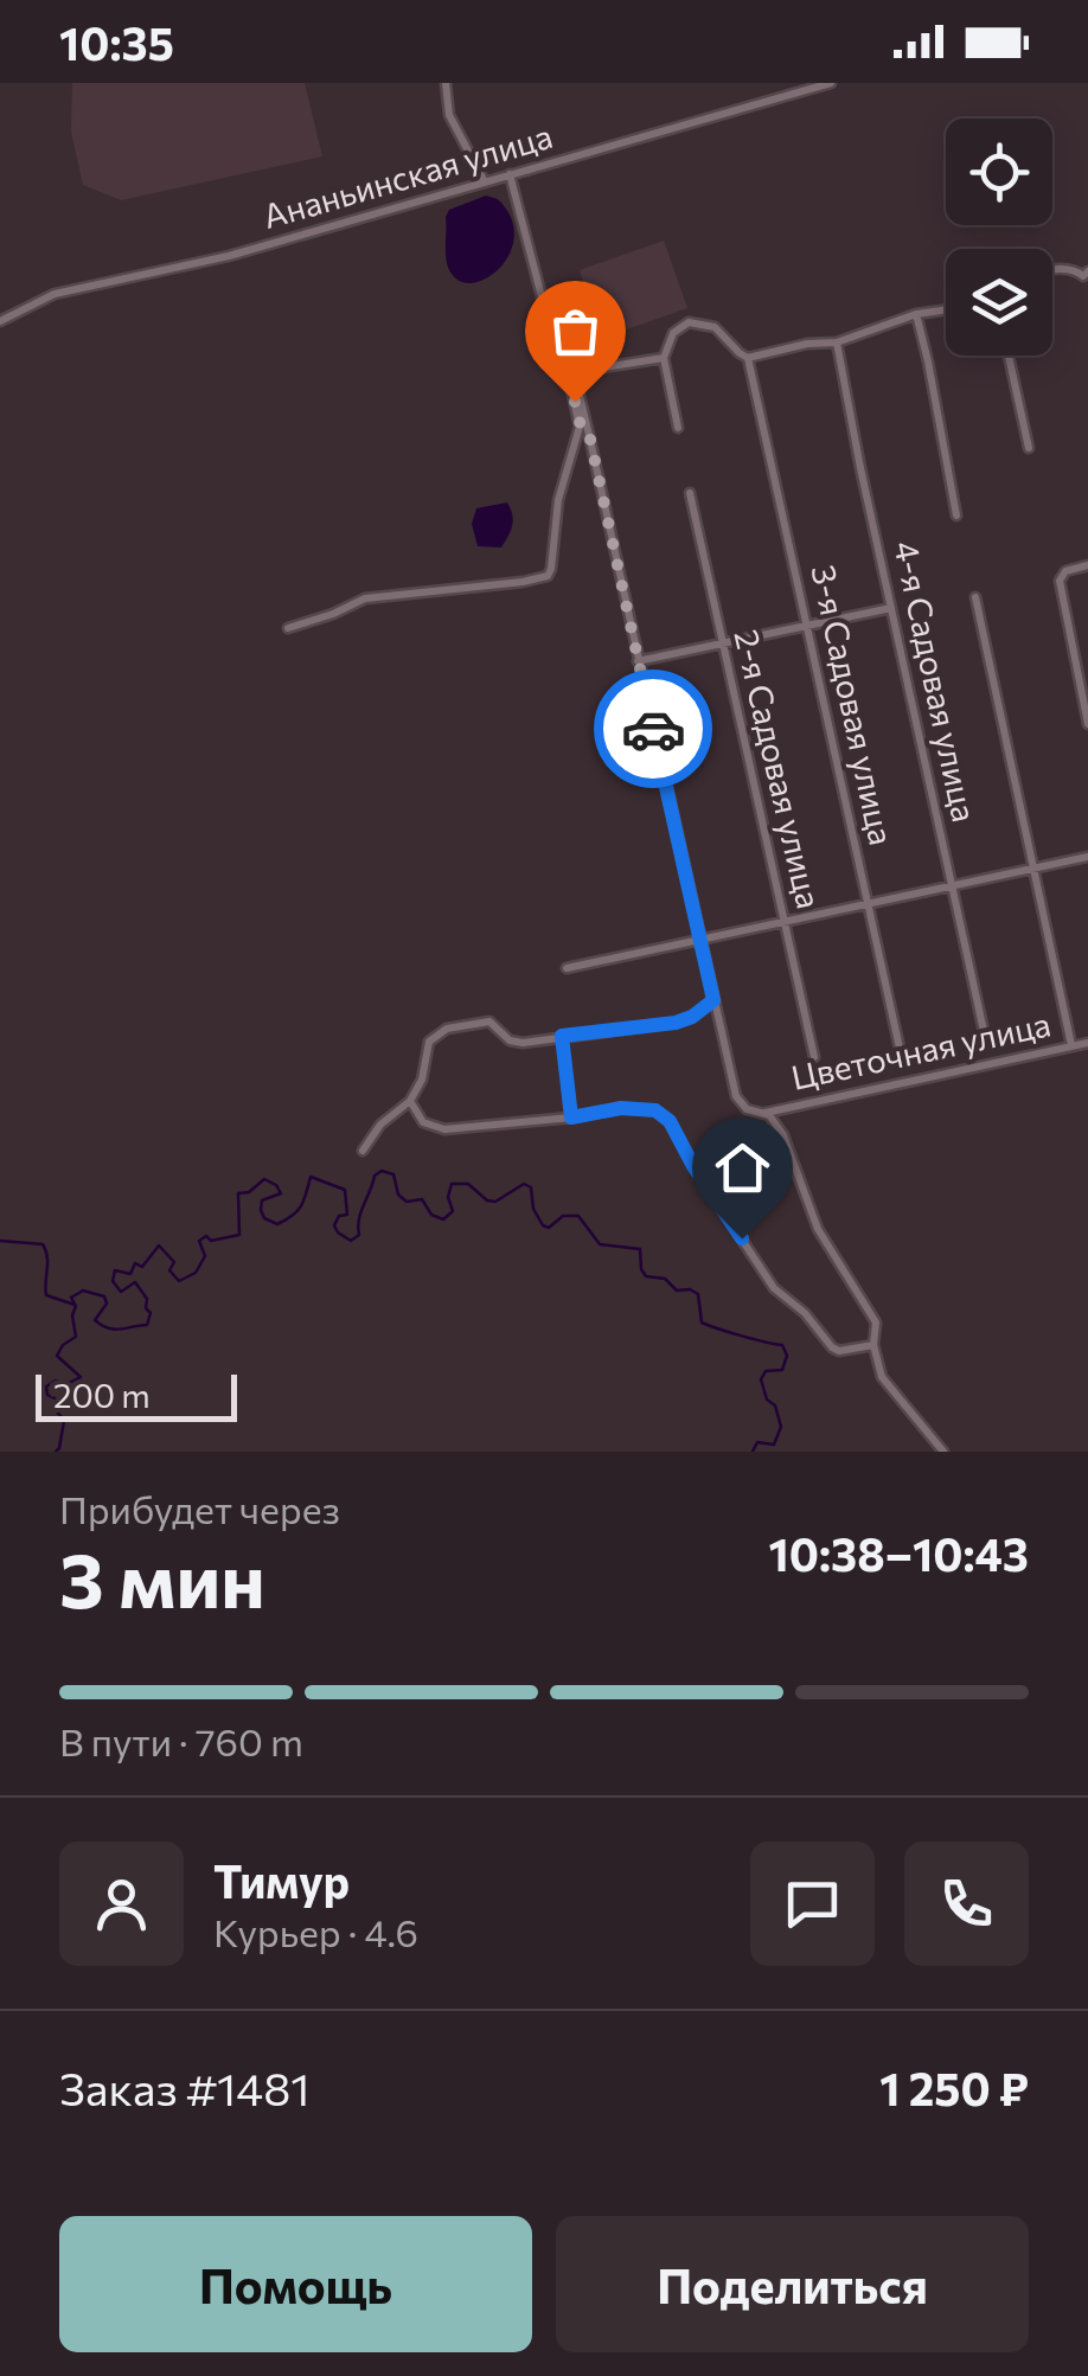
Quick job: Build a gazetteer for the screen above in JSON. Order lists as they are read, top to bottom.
{
  "streets": {
    "street": [
      "Ананьинская улица",
      "4-я Садовая улица",
      "3-я Садовая улица",
      "2-я Садовая улица",
      "Цветочная улица"
    ]
  },
  "scale_bar": "200 m",
  "page": {
    "status": "10:35",
    "scale": "200 m",
    "heading": ["3 мин", "Прибудет через", "10:38–10:43"],
    "panel": [
      "Тимур",
      "Курьер · 4.6",
      "Заказ #1481",
      "1 250 ₽"
    ],
    "bar": "В пути · 760 m",
    "buttons": ["Помощь", "Поделиться"]
  }
}
